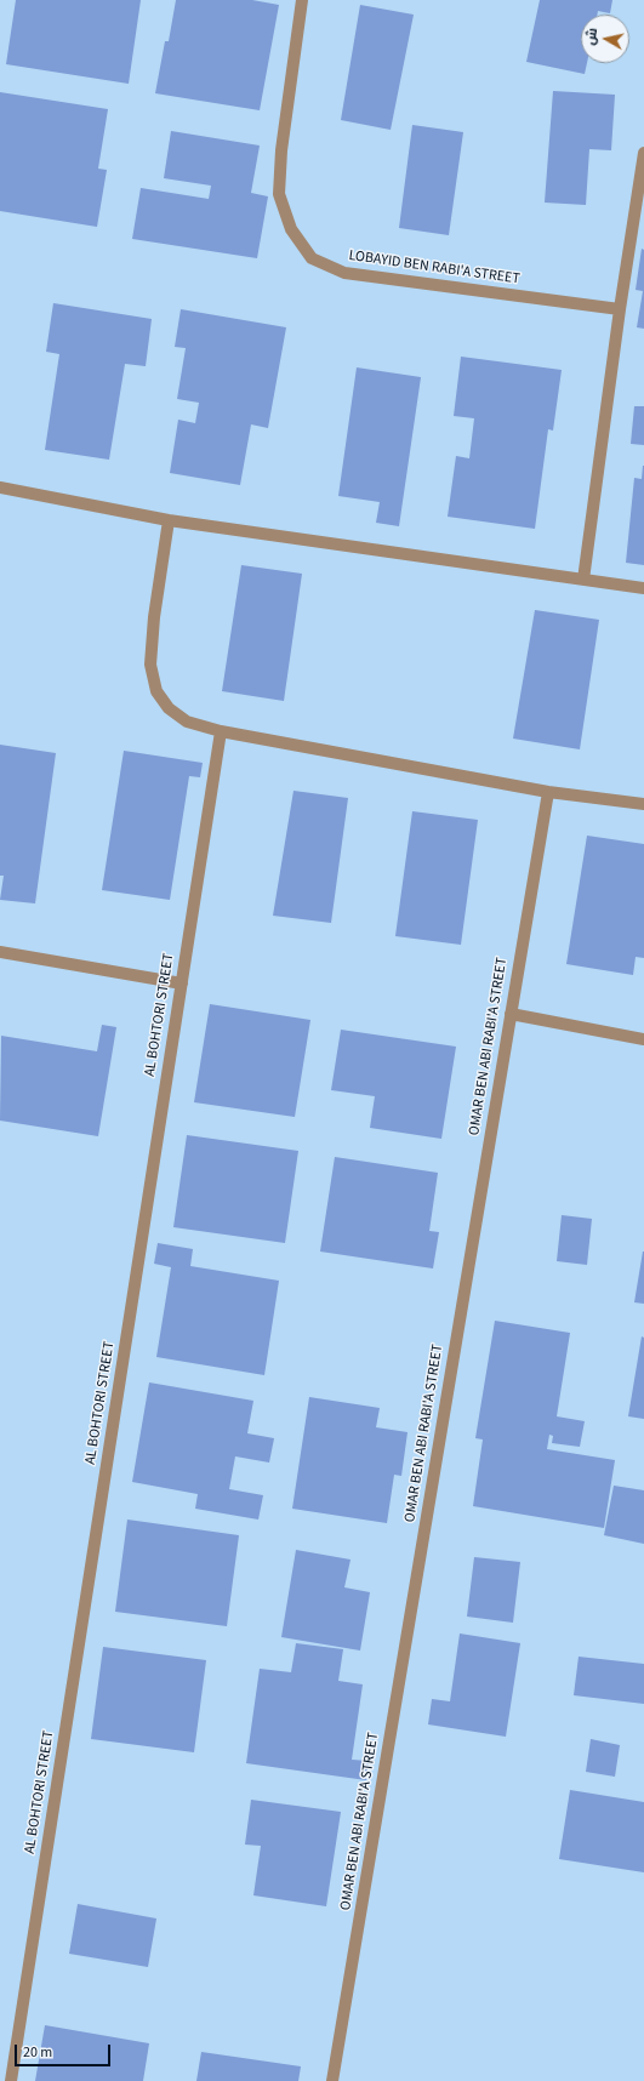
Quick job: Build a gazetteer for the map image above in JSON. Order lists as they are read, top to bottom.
{
  "streets": {
    "street": ["LOBAYID BEN RABI'A STREET", "AL BOHTORI STREET", "OMAR BEN ABI RABI'A STREET"]
  },
  "scale_bar": "20 m",
  "north": "left"
}
